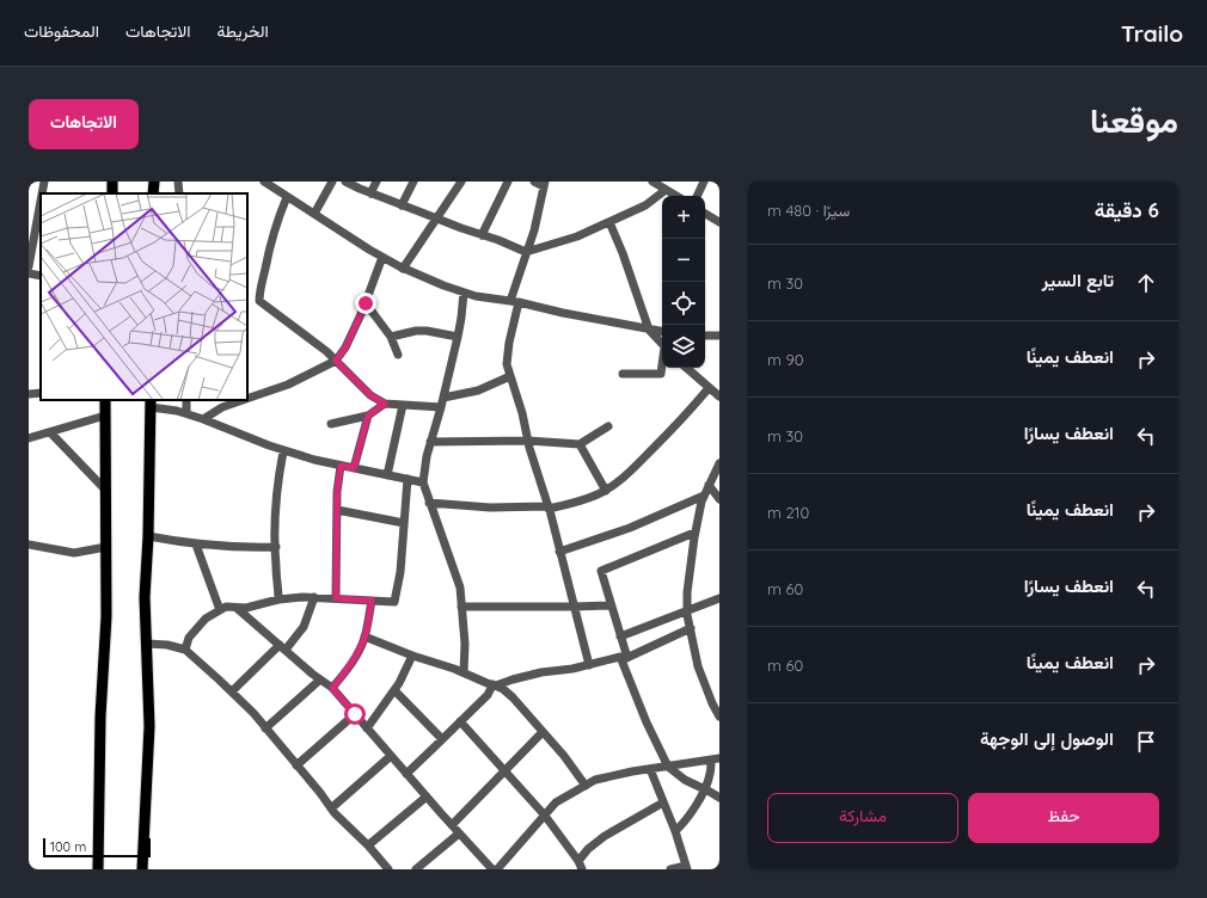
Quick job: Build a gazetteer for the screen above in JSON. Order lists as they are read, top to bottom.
{
  "scale_bar": "100 m",
  "page": {
    "header": "Trailo",
    "nav": ["الخريطة", "الاتجاهات", "المحفوظات"],
    "title": "موقعنا",
    "buttons": [
      "الاتجاهات",
      ["حفظ", "مشاركة"]
    ],
    "heading": ["6 دقيقة", "سيرًا · 480 m"],
    "map_buttons": ["+", "−"],
    "list": [
      ["تابع السير", "30 m"],
      ["انعطف يمينًا", "90 m"],
      ["انعطف يسارًا", "30 m"],
      ["انعطف يمينًا", "210 m"],
      ["انعطف يسارًا", "60 m"],
      ["انعطف يمينًا", "60 m"],
      "الوصول إلى الوجهة"
    ],
    "scale": "100 m"
  }
}
